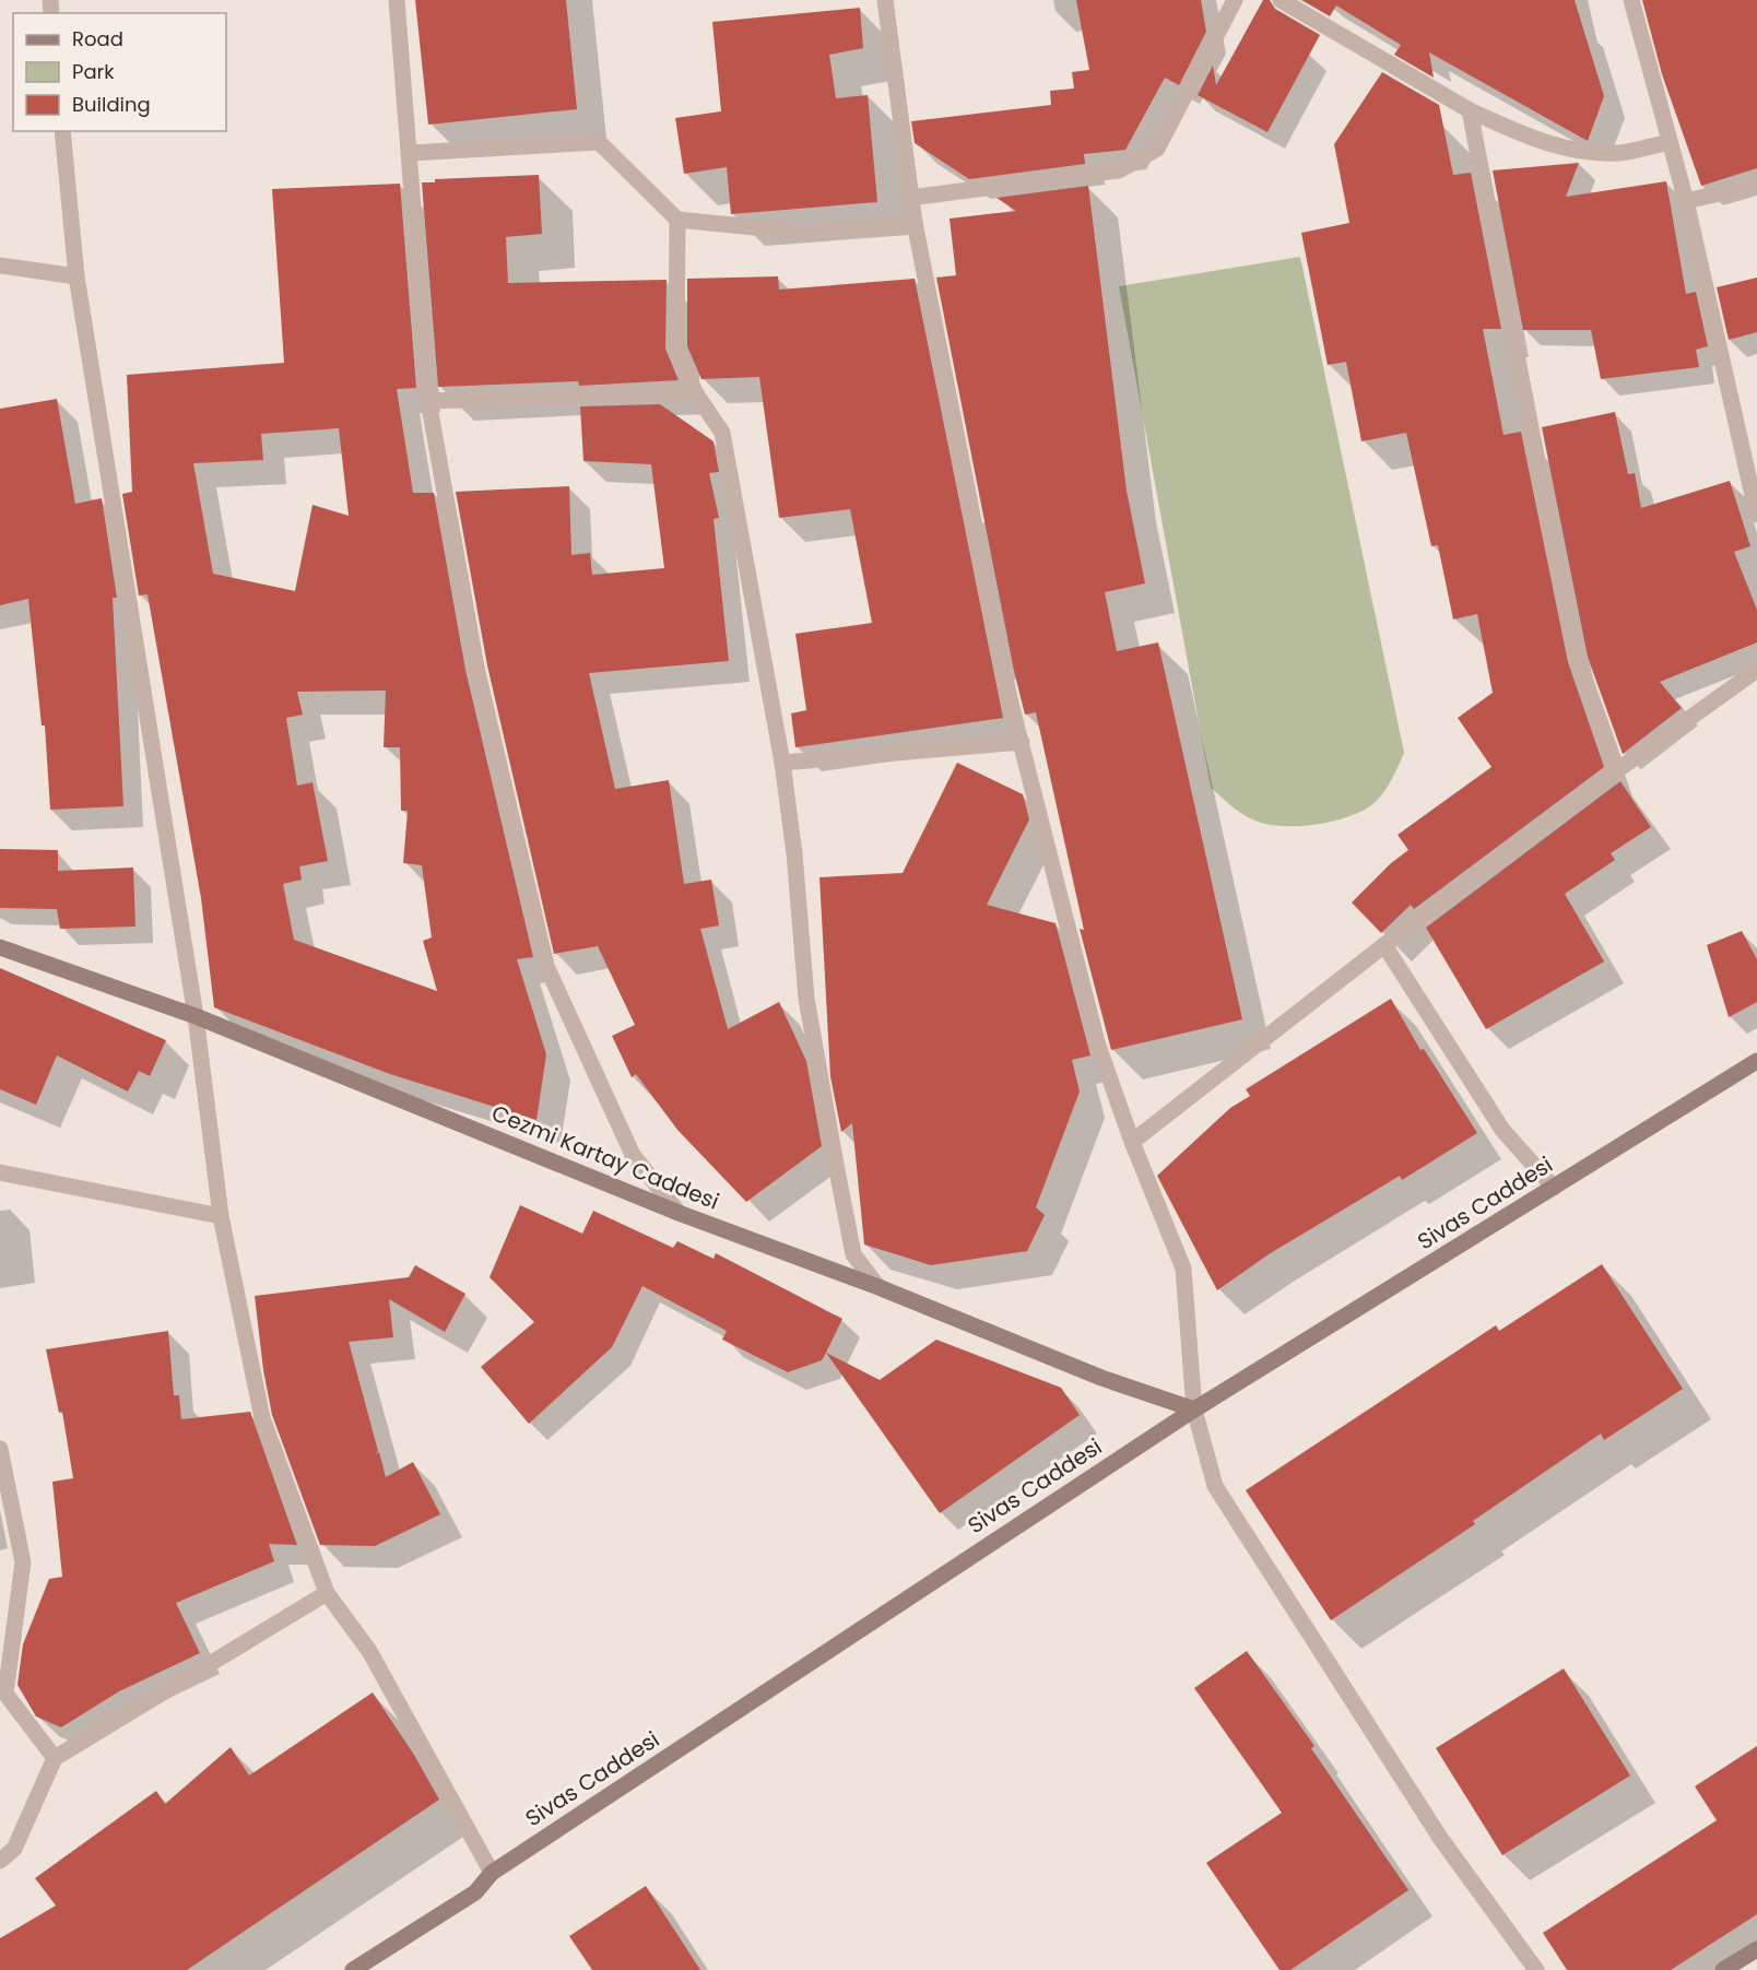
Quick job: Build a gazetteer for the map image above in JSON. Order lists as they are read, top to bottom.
{
  "streets": {
    "main road": ["Cezmi Kartay Caddesi", "Sivas Caddesi"]
  },
  "crossings": [
    ["Cezmi Kartay Caddesi", "Sivas Caddesi"]
  ],
  "legend": ["Road", "Park", "Building"]
}
